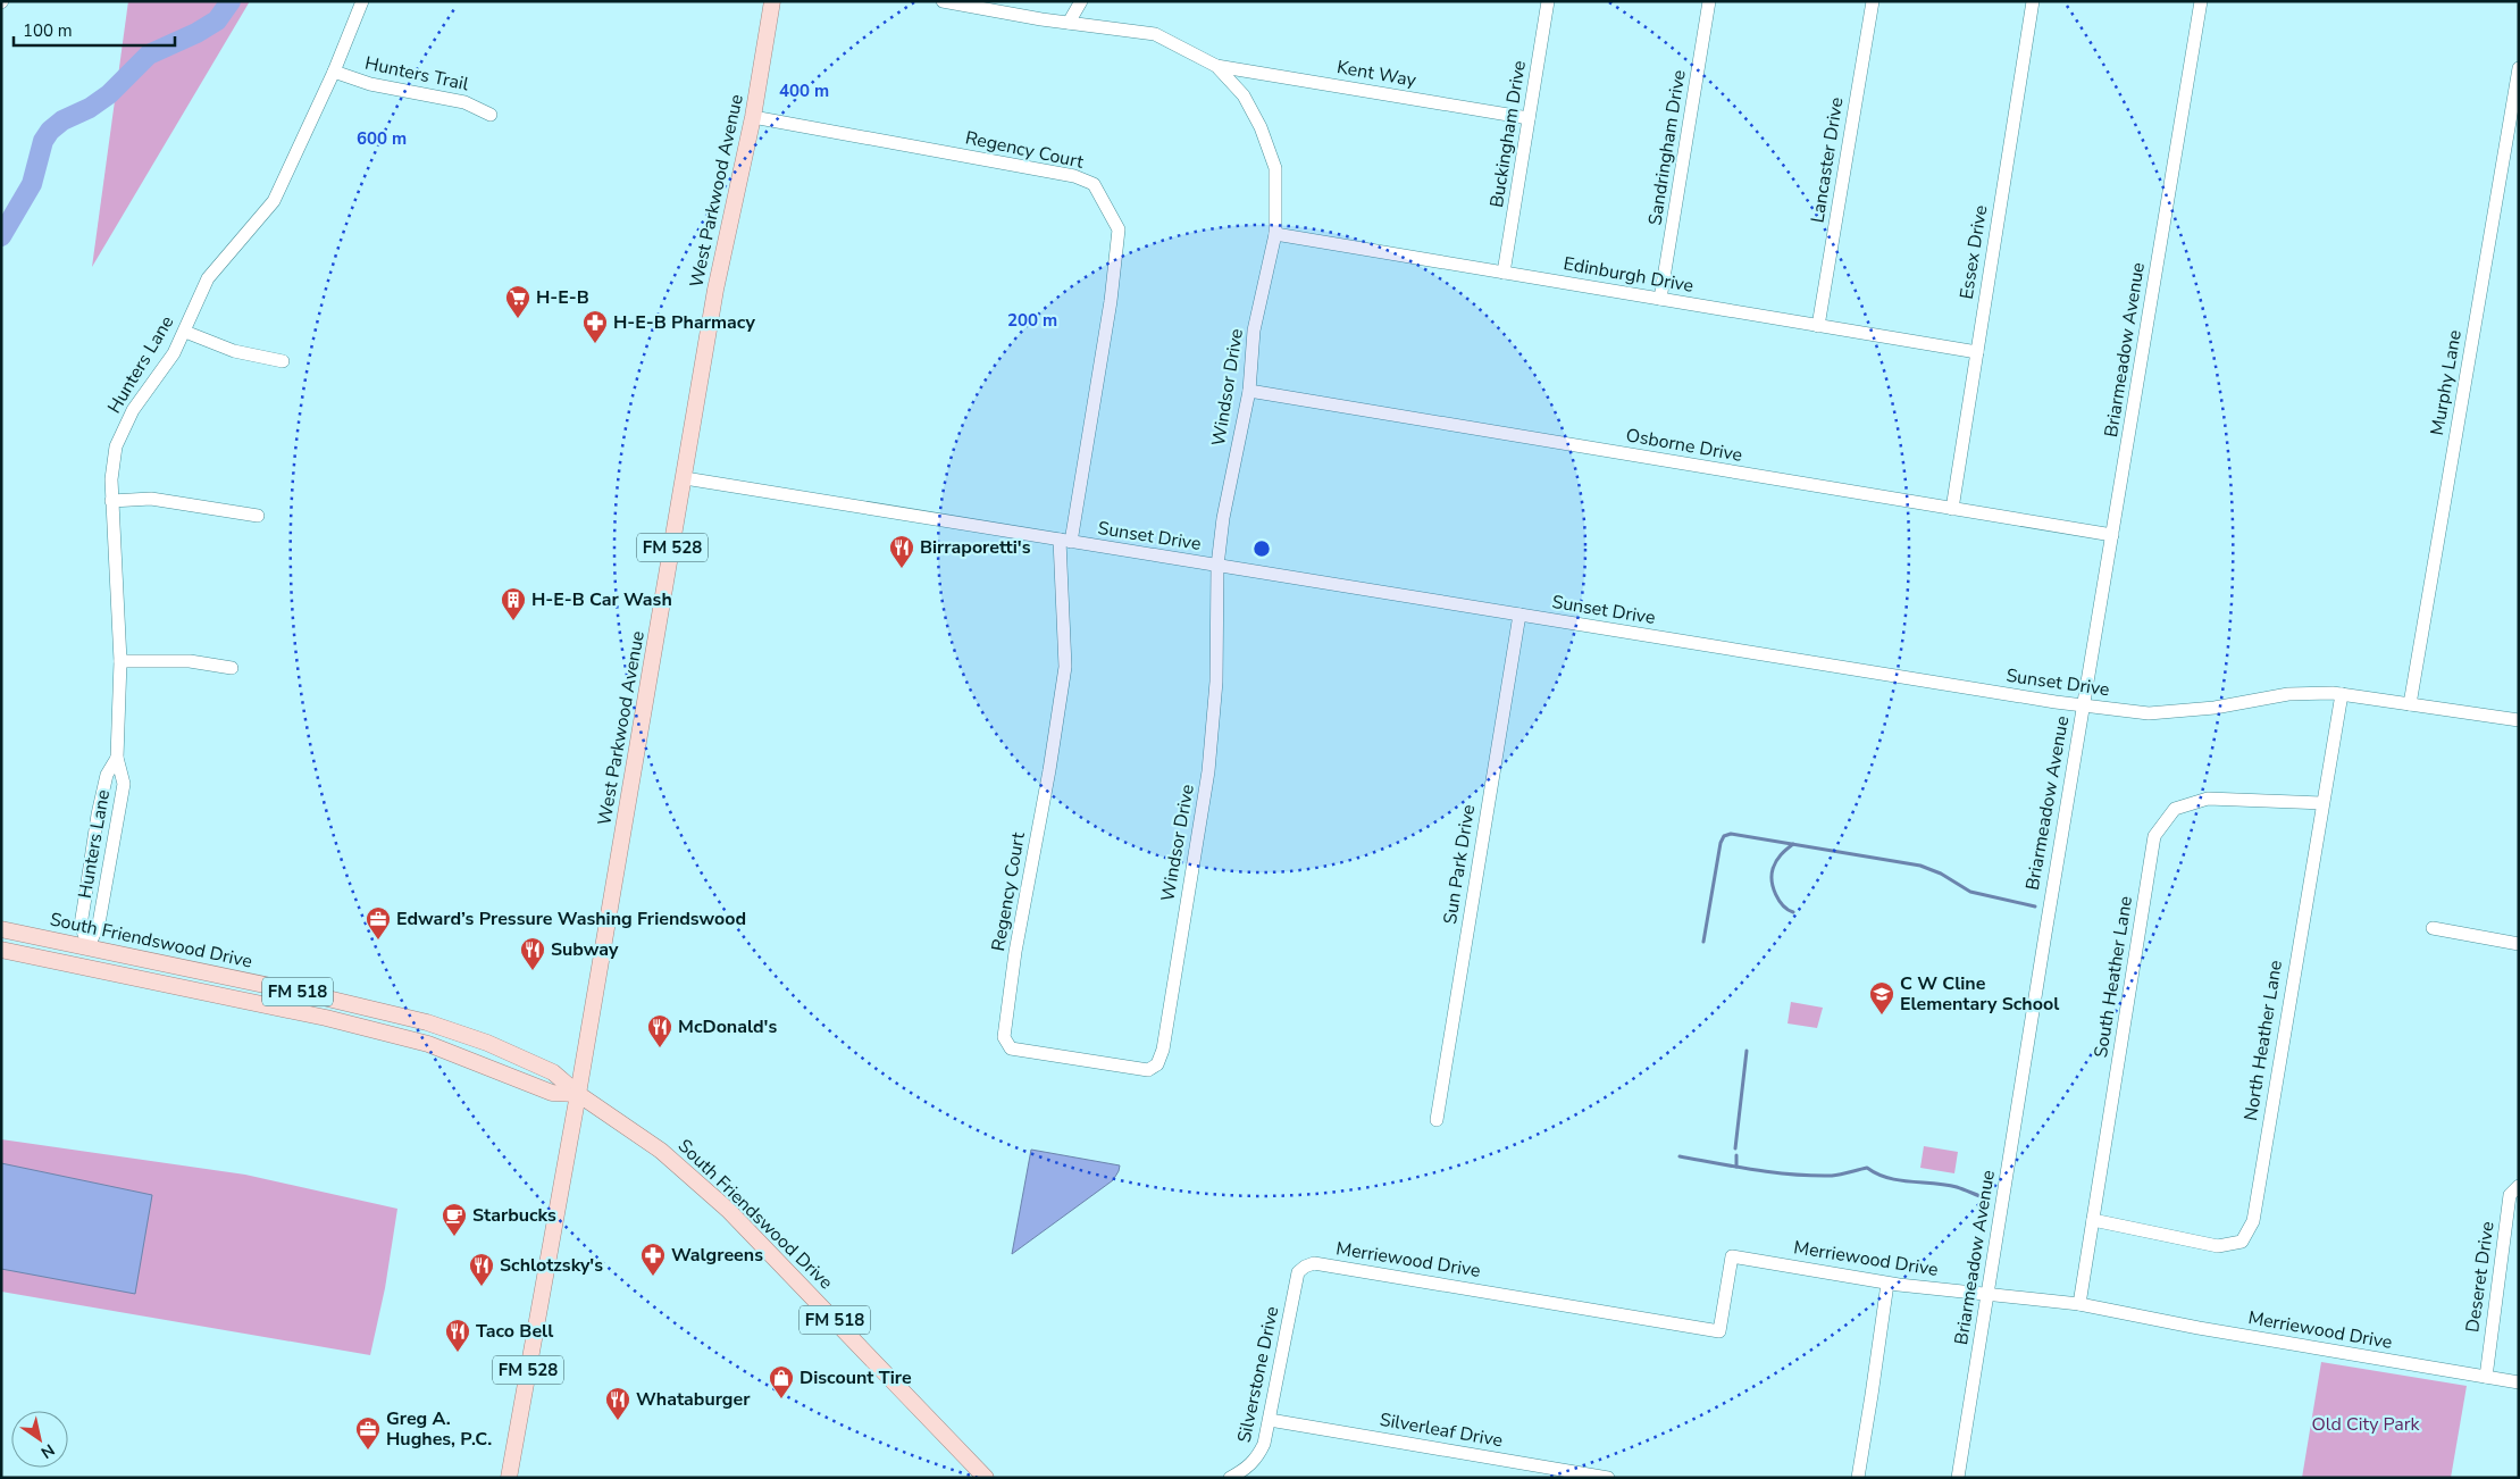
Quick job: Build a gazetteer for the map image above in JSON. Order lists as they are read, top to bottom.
{
  "streets": {
    "main road": [
      "West Parkwood Avenue",
      "FM 528",
      "South Friendswood Drive",
      "FM 518"
    ],
    "street": [
      "Hunters Trail",
      "Kent Way",
      "Buckingham Drive",
      "Sandringham Drive",
      "Regency Court",
      "Lancaster Drive",
      "Essex Drive",
      "Edinburgh Drive",
      "Briarmeadow Avenue",
      "Hunters Lane",
      "Murphy Lane",
      "Windsor Drive",
      "Osborne Drive",
      "Sunset Drive",
      "Sun Park Drive",
      "South Heather Lane",
      "North Heather Lane",
      "Merriewood Drive",
      "Deseret Drive",
      "Silverstone Drive",
      "Silverleaf Drive"
    ]
  },
  "crossings": [
    ["Hunters Trail", "Hunters Lane"],
    ["Kent Way", "Buckingham Drive"],
    ["Kent Way", "Windsor Drive"],
    ["Buckingham Drive", "Edinburgh Drive"],
    ["Sandringham Drive", "Edinburgh Drive"],
    ["Regency Court", "West Parkwood Avenue"],
    ["Regency Court", "Windsor Drive"],
    ["Regency Court", "Sunset Drive"],
    ["Lancaster Drive", "Edinburgh Drive"],
    ["West Parkwood Avenue", "Sunset Drive"],
    ["West Parkwood Avenue", "FM 528"],
    ["West Parkwood Avenue", "South Friendswood Drive"],
    ["Essex Drive", "Edinburgh Drive"],
    ["Essex Drive", "Osborne Drive"],
    ["Edinburgh Drive", "Windsor Drive"],
    ["Briarmeadow Avenue", "Osborne Drive"],
    ["Briarmeadow Avenue", "Sunset Drive"],
    ["Briarmeadow Avenue", "Merriewood Drive"],
    ["Hunters Lane", "South Friendswood Drive"],
    ["Murphy Lane", "Sunset Drive"],
    ["Windsor Drive", "Osborne Drive"],
    ["Windsor Drive", "Sunset Drive"],
    ["Sunset Drive", "Sun Park Drive"],
    ["Sunset Drive", "North Heather Lane"],
    ["FM 528", "South Friendswood Drive"],
    ["South Heather Lane", "North Heather Lane"],
    ["South Heather Lane", "Merriewood Drive"],
    ["Merriewood Drive", "Deseret Drive"],
    ["Merriewood Drive", "Silverstone Drive"],
    ["Silverstone Drive", "Silverleaf Drive"]
  ],
  "parks": ["Old City Park"],
  "places": {
    "supermarket": ["H-E-B"],
    "pharmacy": ["H-E-B Pharmacy", "Walgreens"],
    "restaurant": [
      "Birraporetti's",
      "Subway",
      "McDonald's",
      "Schlotzsky's",
      "Taco Bell",
      "Whataburger"
    ],
    "building": ["H-E-B Car Wash"],
    "office": ["Edward’s Pressure Washing Friendswood", "Greg A. Hughes, P.C."],
    "school or university": ["C W Cline Elementary School"],
    "cafe": ["Starbucks"],
    "shop": ["Discount Tire"]
  },
  "scale_bar": "100 m",
  "north": "bottom right",
  "rings": ["400 m", "600 m", "200 m"]
}
